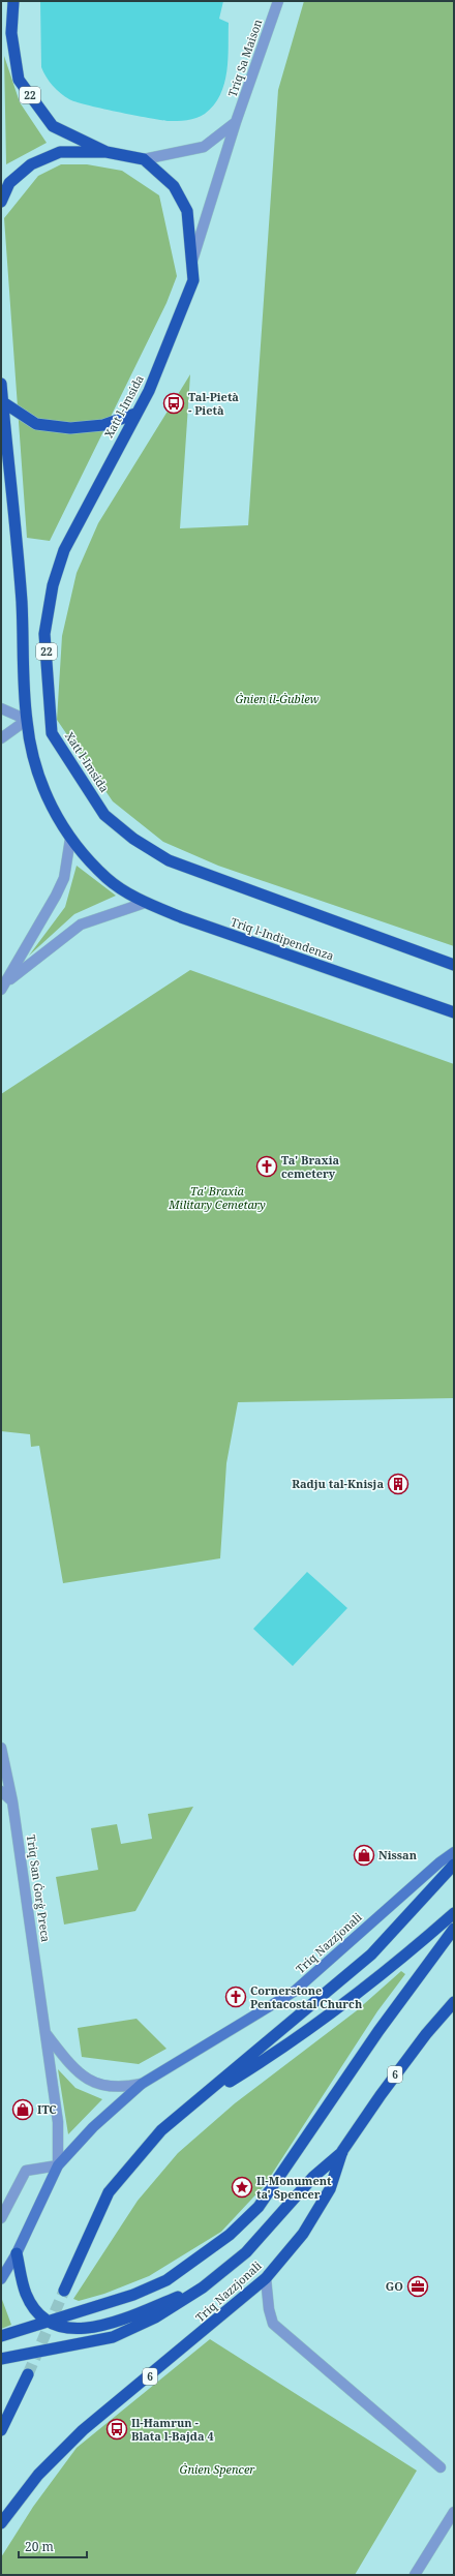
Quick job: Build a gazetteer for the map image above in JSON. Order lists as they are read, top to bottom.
{
  "streets": {
    "highway": [
      "22",
      "Xatt l-Imsida",
      "Triq l-Indipendenza",
      "Triq Nazzjonali",
      "6"
    ],
    "street": ["Triq Sa Maison", "Triq San Ġorġ Preca"]
  },
  "crossings": [
    ["Triq Sa Maison", "Xatt l-Imsida"],
    ["22", "Xatt l-Imsida"],
    ["22", "Triq l-Indipendenza"],
    ["Triq San Ġorġ Preca", "Triq Nazzjonali"],
    ["Triq Nazzjonali", "6"]
  ],
  "parks": ["Ġnien il-Ġublew", "Ta' Braxia Military Cemetary", "Ġnien Spencer"],
  "places": {
    "bus stop": ["Tal-Pietà - Pietà", "Il-Ħamrun - Blata l-Bajda 4"],
    "church": ["Ta' Braxia cemetery", "Cornerstone Pentacostal Church"],
    "building": ["Radju tal-Knisja"],
    "shop": ["Nissan", "ITC"],
    "place": ["Il-Monument ta' Spencer"],
    "office": ["GO"]
  },
  "scale_bar": "20 m"
}
